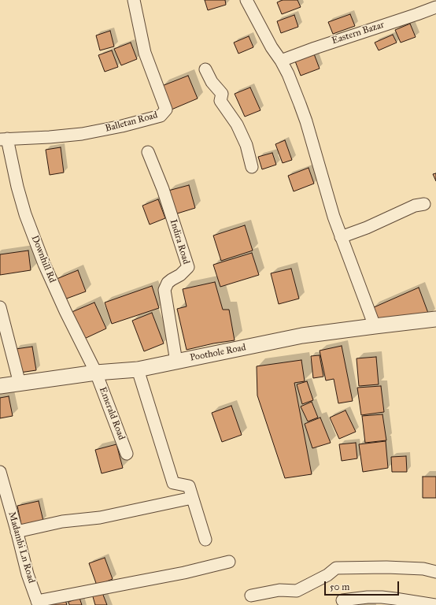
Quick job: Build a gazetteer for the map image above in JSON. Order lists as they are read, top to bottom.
{
  "streets": {
    "street": [
      "Eastern Bazar",
      "Balletan Road",
      "Indira Road",
      "Downhill Rd",
      "Poothole Road",
      "Emerald Road",
      "Madambi Ln Road"
    ]
  },
  "crossings": [
    ["Balletan Road", "Downhill Rd"],
    ["Indira Road", "Poothole Road"],
    ["Downhill Rd", "Poothole Road"],
    ["Downhill Rd", "Emerald Road"],
    ["Poothole Road", "Emerald Road"]
  ],
  "scale_bar": "50 m"
}
